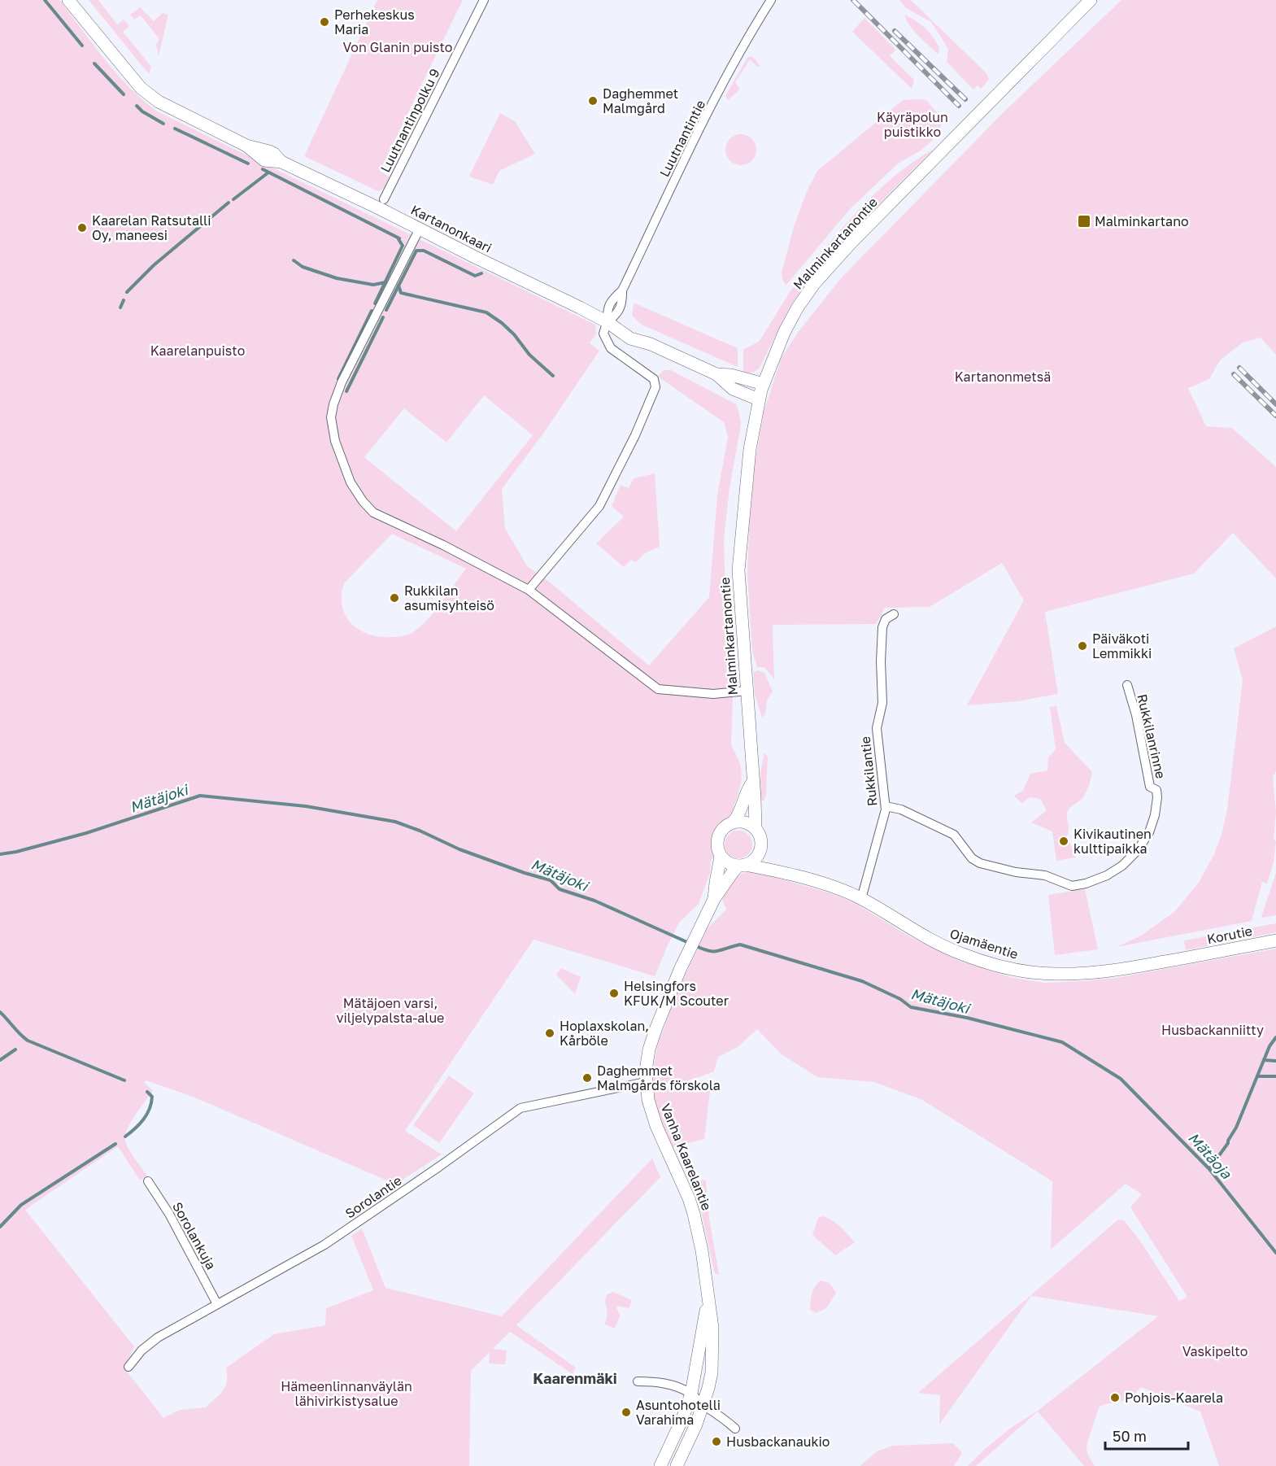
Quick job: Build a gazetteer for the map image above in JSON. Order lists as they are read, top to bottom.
{
  "streets": {
    "main road": [
      "Kartanonkaari",
      "Malminkartanontie",
      "Korutie",
      "Ojamäentie",
      "Vanha Kaarelantie"
    ],
    "street": [
      "Luutnantinpolku 9",
      "Luutnantintie",
      "Rukkilanrinne",
      "Rukkilantie",
      "Sorolantie",
      "Sorolankuja"
    ]
  },
  "crossings": [
    ["Luutnantintie", "Kartanonkaari"],
    ["Kartanonkaari", "Malminkartanontie"],
    ["Malminkartanontie", "Ojamäentie"],
    ["Rukkilanrinne", "Rukkilantie"],
    ["Rukkilantie", "Ojamäentie"],
    ["Korutie", "Ojamäentie"],
    ["Vanha Kaarelantie", "Sorolantie"],
    ["Sorolantie", "Sorolankuja"]
  ],
  "districts": ["Kaarenmäki"],
  "water": ["Mätäjoki", "Mätäoja"],
  "parks": [
    "Von Glanin puisto",
    "Käyräpolun puistikko",
    "Kaarelanpuisto",
    "Kartanonmetsä",
    "Mätäjoen varsi, viljelypalsta-alue",
    "Husbackanniitty",
    "Vaskipelto",
    "Hämeenlinnanväylän lähivirkistysalue"
  ],
  "places": {
    "other": [
      "Perhekeskus Maria",
      "Daghemmet Malmgård",
      "Kaarelan Ratsutalli Oy, maneesi",
      "Rukkilan asumisyhteisö",
      "Päiväkoti Lemmikki",
      "Kivikautinen kulttipaikka",
      "Helsingfors KFUK/M Scouter",
      "Hoplaxskolan, Kårböle",
      "Daghemmet Malmgårds förskola",
      "Pohjois-Kaarela",
      "Asuntohotelli Varahima",
      "Husbackanaukio"
    ],
    "transit": ["Malminkartano"]
  },
  "scale_bar": "50 m"
}
